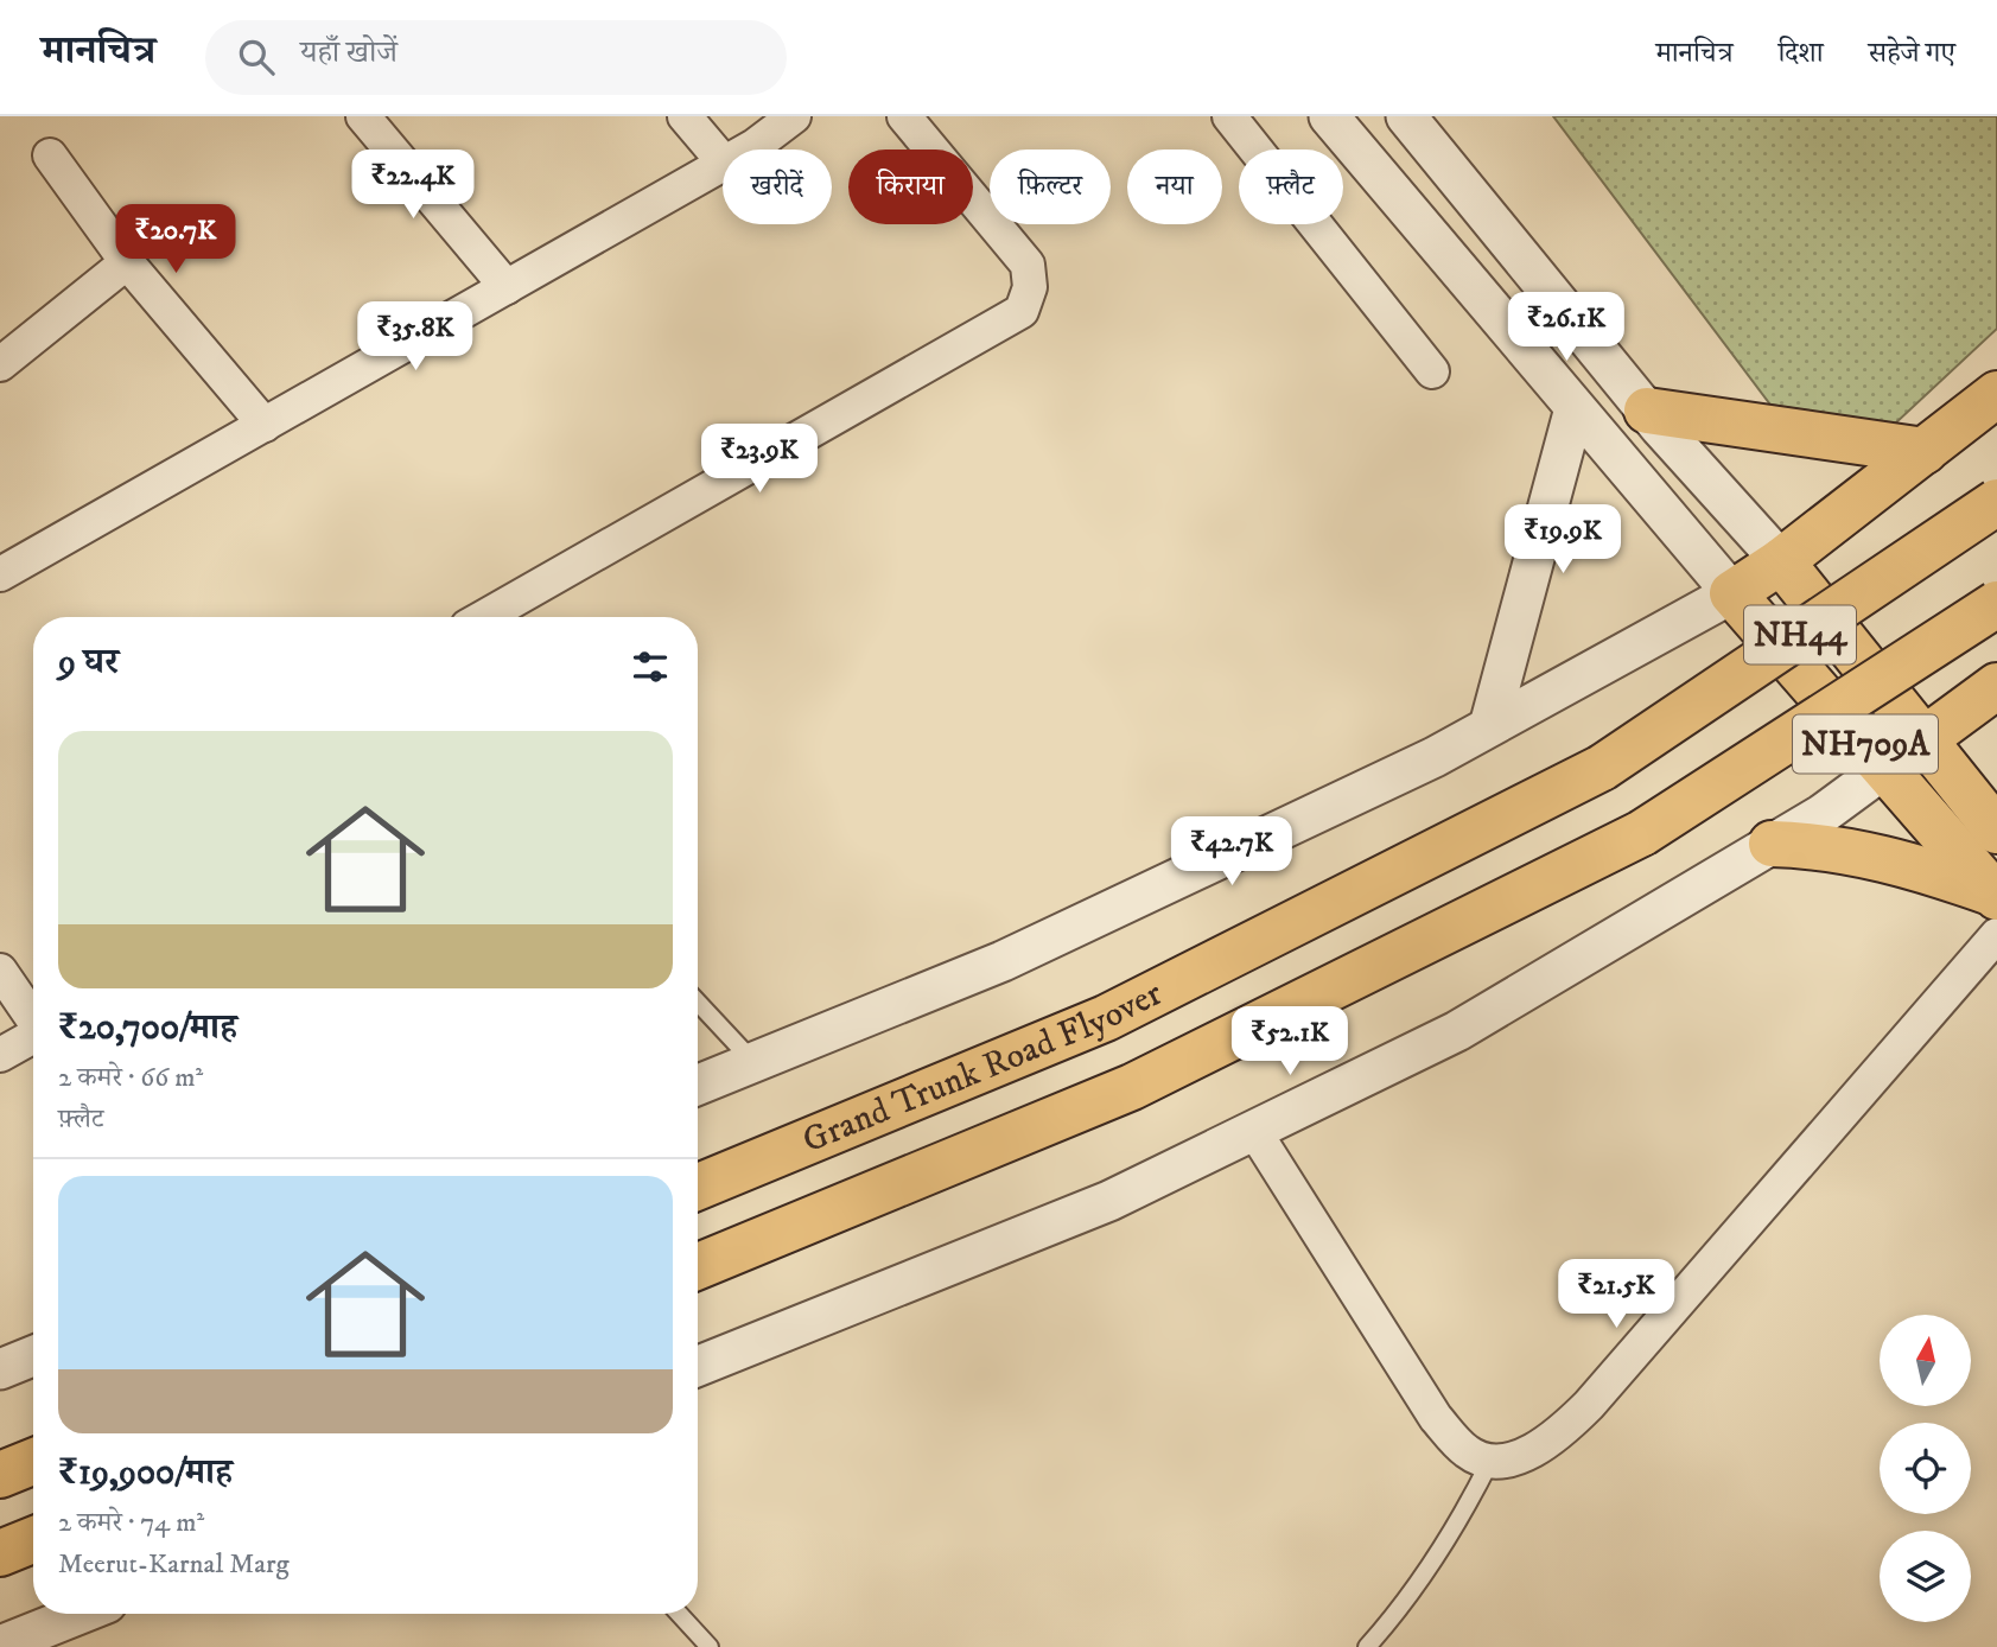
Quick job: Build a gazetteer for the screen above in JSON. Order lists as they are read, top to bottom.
{
  "streets": {
    "highway": ["NH44", "NH709A", "Grand Trunk Road Flyover"]
  },
  "north": "top",
  "page": {
    "header": "मानचित्र",
    "search": "यहाँ खोजें",
    "nav": ["मानचित्र", "दिशा", "सहेजे गए"],
    "price": [
      "₹22.4K",
      "₹20.7K",
      "₹26.1K",
      "₹35.8K",
      "₹23.9K",
      "₹19.9K",
      "₹42.7K",
      "₹52.1K",
      "₹21.5K"
    ],
    "chip": [
      "खरीदें",
      "किराया",
      "फ़िल्टर",
      "नया",
      "फ़्लैट"
    ],
    "heading": "9 घर",
    "list": [
      {
        "name": "₹20,700/माह",
        "note": "2 कमरे · 66 m² · फ़्लैट"
      },
      {
        "name": "₹19,900/माह",
        "note": "2 कमरे · 74 m² · Meerut-Karnal Marg"
      }
    ]
  }
}
